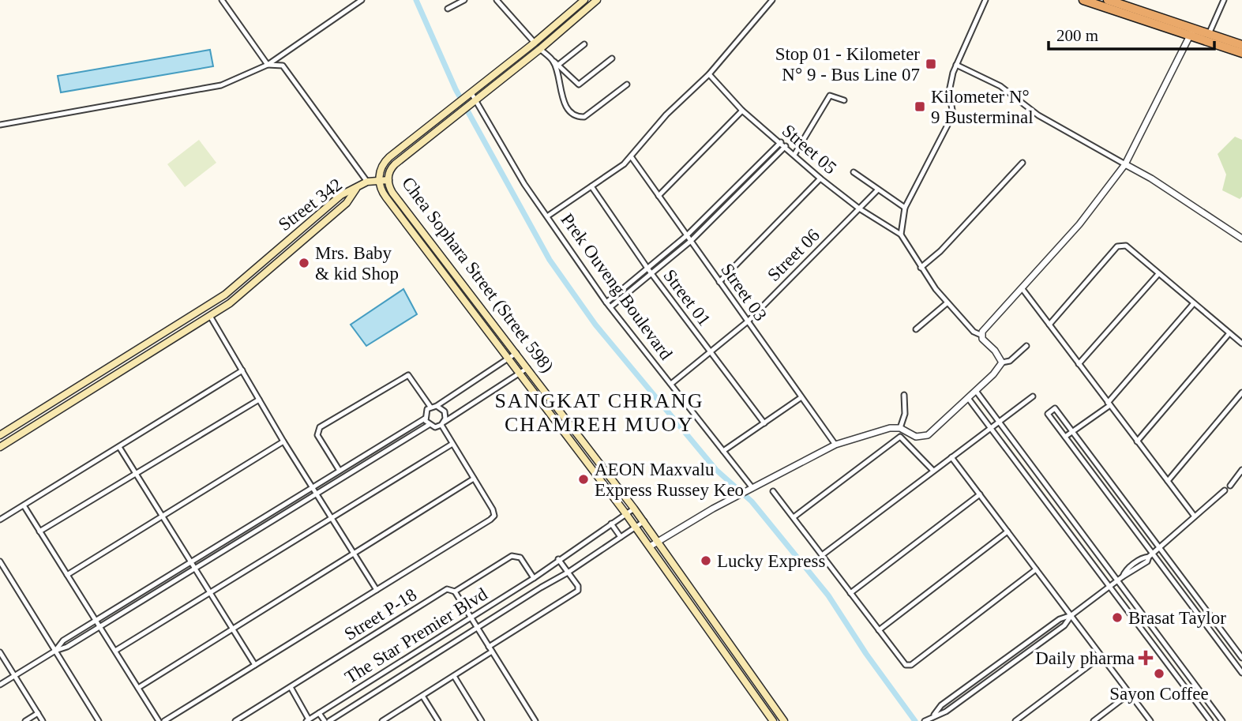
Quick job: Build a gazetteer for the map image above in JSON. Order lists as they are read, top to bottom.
{
  "streets": {
    "main road": ["Street 342", "Chea Sophara Street (Street 598)"],
    "street": [
      "Street 05",
      "Street 06",
      "Prek Ouveng Boulevard",
      "Street 03",
      "Street 01",
      "Street P-18",
      "The Star Premier Blvd"
    ]
  },
  "crossings": [
    ["Street 05", "Street 06"],
    ["Street 06", "Prek Ouveng Boulevard"],
    ["Street 06", "Street 03"],
    ["Street 06", "Street 01"],
    ["Chea Sophara Street (Street 598)", "Prek Ouveng Boulevard"],
    ["Chea Sophara Street (Street 598)", "The Star Premier Blvd"],
    ["Street P-18", "The Star Premier Blvd"]
  ],
  "districts": ["SANGKAT CHRANG CHAMREH MUOY"],
  "places": {
    "transit": ["Stop 01 - Kilometer N° 9 - Bus Line 07", "Kilometer N° 9 Busterminal"],
    "other": [
      "Mrs. Baby & kid Shop",
      "AEON Maxvalu Express Russey Keo",
      "Lucky Express",
      "Brasat Taylor",
      "Sayon Coffee"
    ],
    "health": ["Daily pharma"]
  },
  "scale_bar": "200 m"
}
